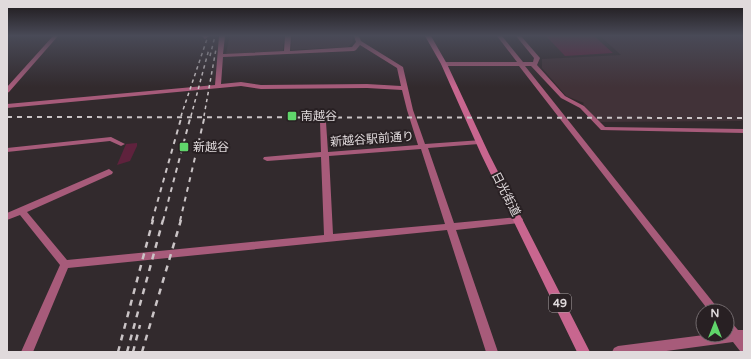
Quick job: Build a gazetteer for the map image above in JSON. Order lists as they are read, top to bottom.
{
  "streets": {
    "main road": ["日光街道", "49"],
    "street": ["新越谷駅前通り"]
  },
  "crossings": [
    ["新越谷駅前通り", "日光街道"]
  ],
  "places": {
    "transit": ["南越谷", "新越谷"]
  },
  "north": "top"
}
